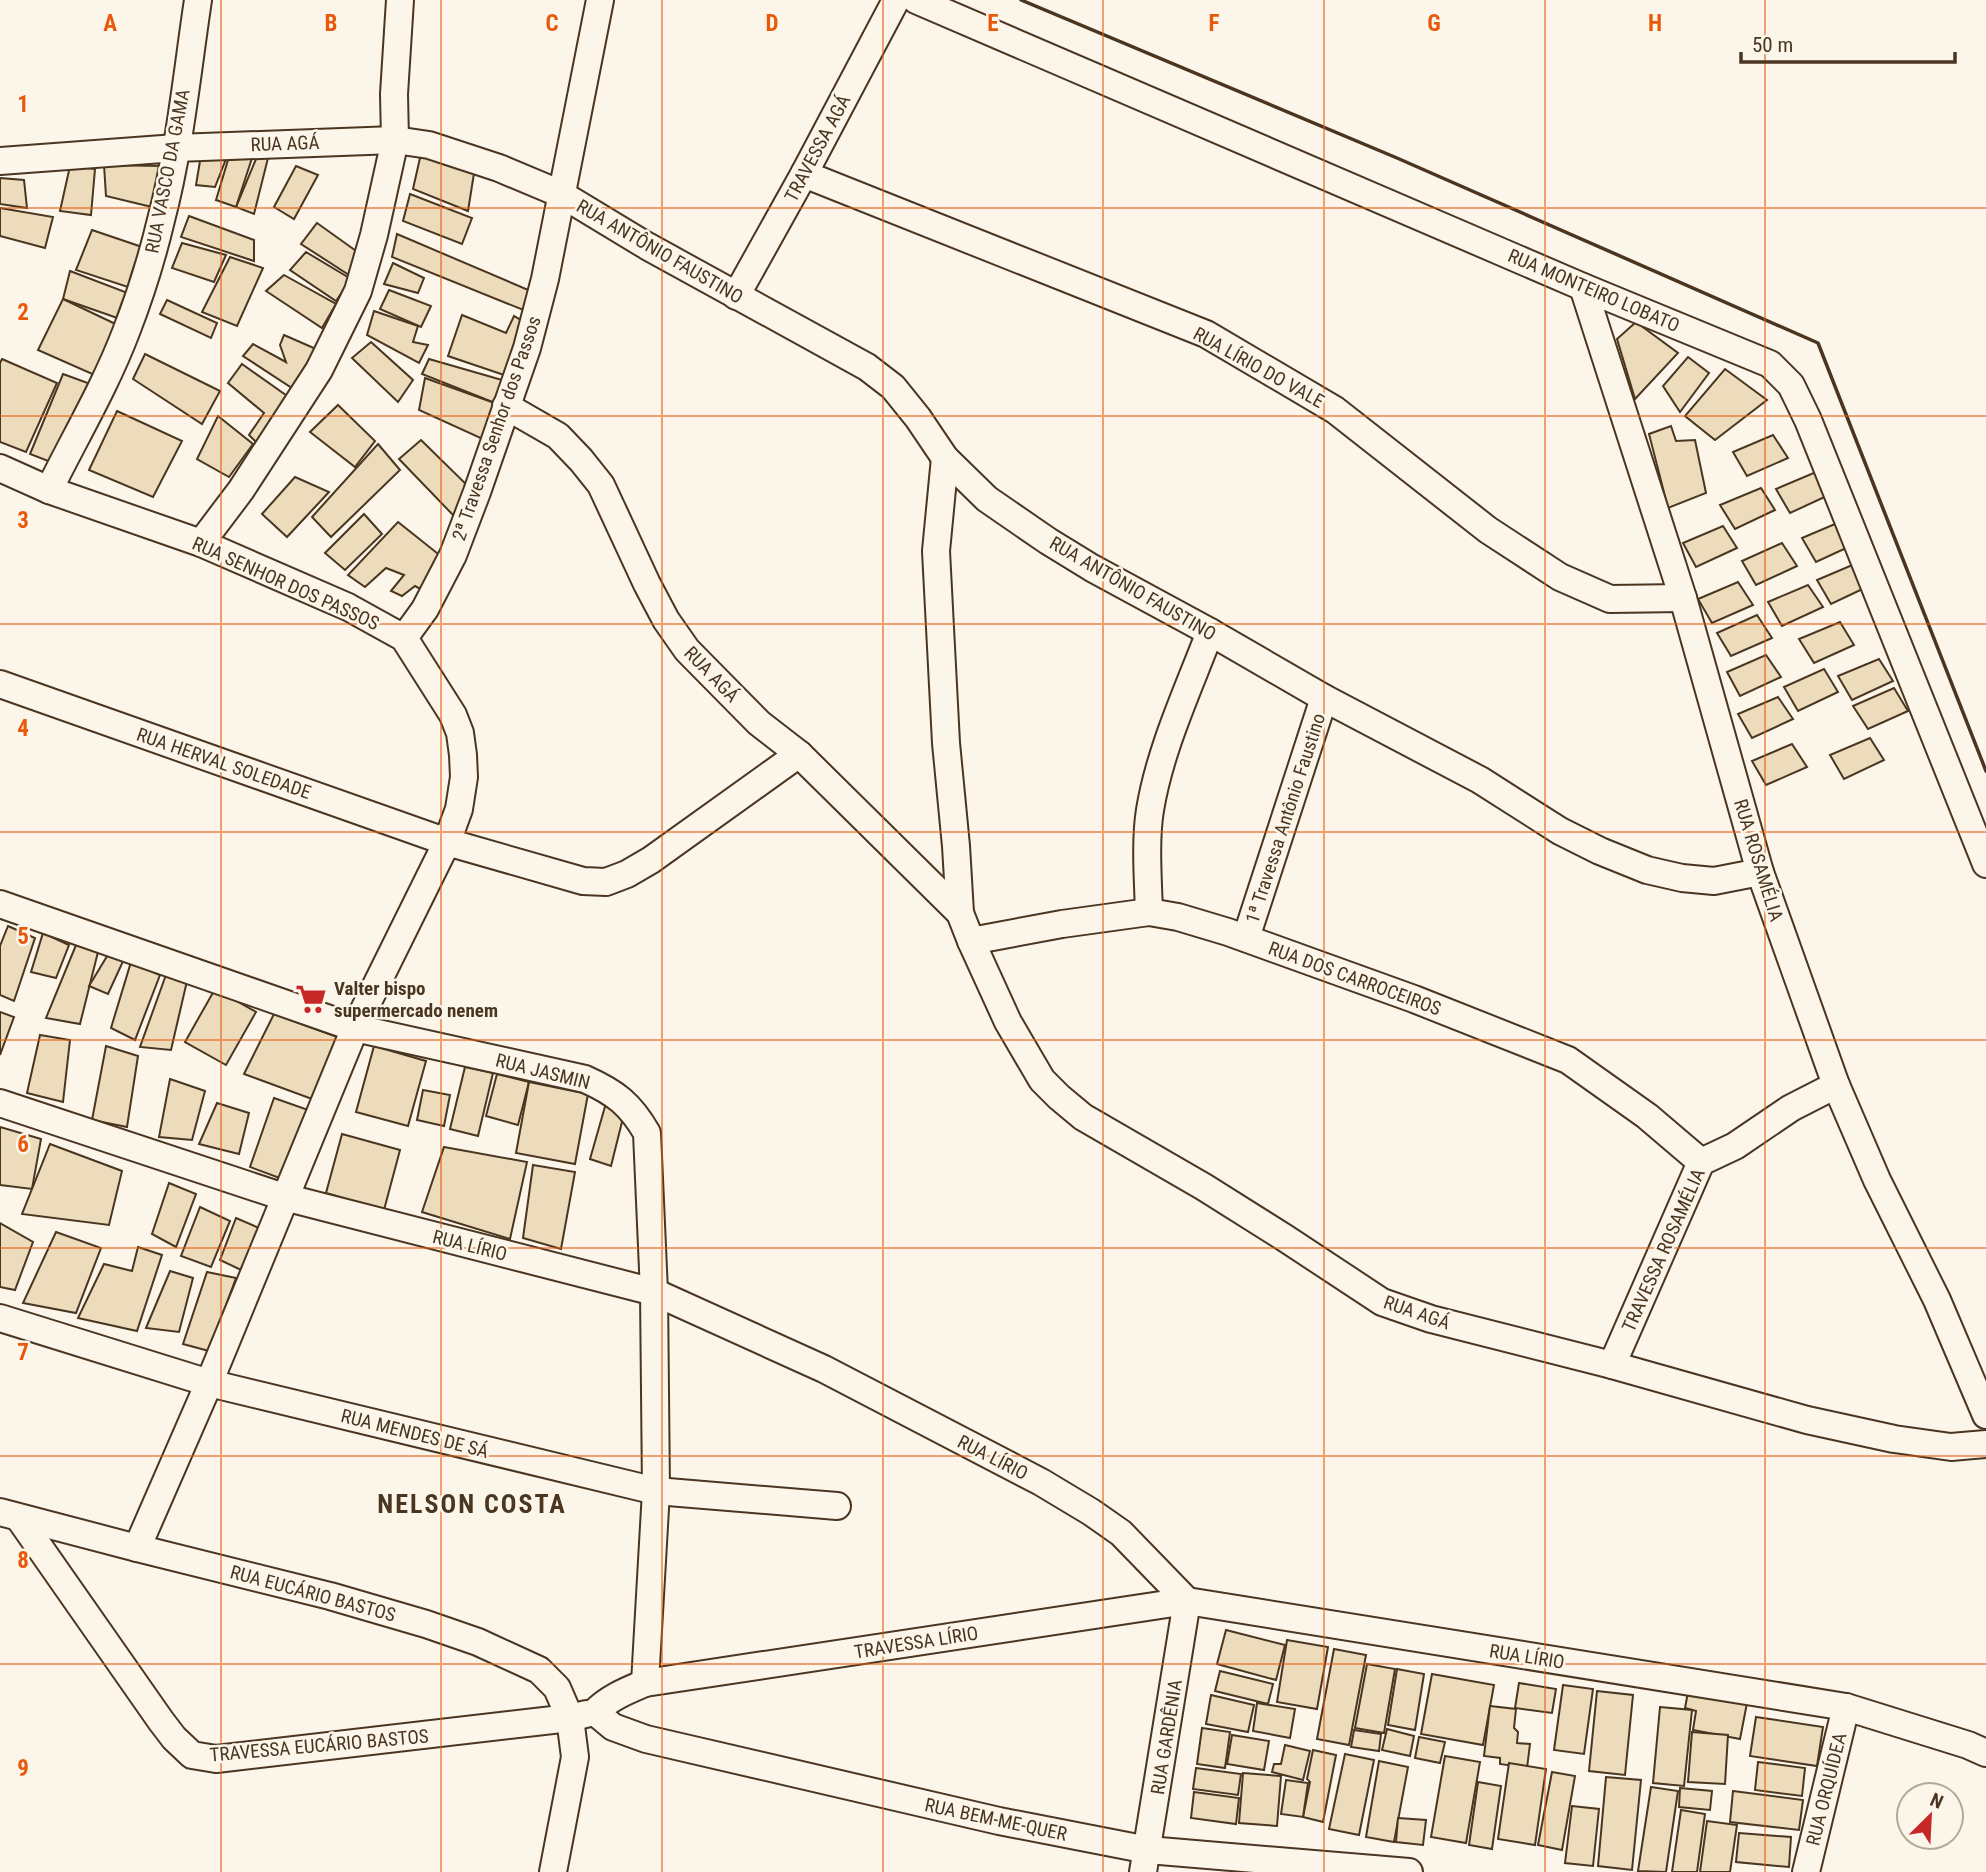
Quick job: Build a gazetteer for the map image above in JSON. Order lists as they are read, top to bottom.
{
  "streets": {
    "street": [
      "RUA AGÁ",
      "TRAVESSA AGÁ",
      "RUA VASCO DA GAMA",
      "RUA ANTÔNIO FAUSTINO",
      "RUA MONTEIRO LOBATO",
      "RUA LÍRIO DO VALE",
      "2ª Travessa Senhor dos Passos",
      "RUA SENHOR DOS PASSOS",
      "RUA HERVAL SOLEDADE",
      "1ª Travessa Antônio Faustino",
      "RUA ROSAMÉLIA",
      "RUA DOS CARROCEIROS",
      "RUA JASMIN",
      "RUA LÍRIO",
      "TRAVESSA ROSAMÉLIA",
      "RUA MENDES DE SÁ",
      "RUA EUCÁRIO BASTOS",
      "TRAVESSA LÍRIO",
      "RUA GARDÊNIA",
      "TRAVESSA EUCÁRIO BASTOS",
      "RUA ORQUÍDEA",
      "RUA BEM-ME-QUER"
    ]
  },
  "crossings": [
    ["RUA AGÁ", "RUA VASCO DA GAMA"],
    ["RUA AGÁ", "RUA ANTÔNIO FAUSTINO"],
    ["RUA AGÁ", "2ª Travessa Senhor dos Passos"],
    ["RUA AGÁ", "RUA HERVAL SOLEDADE"],
    ["RUA AGÁ", "RUA DOS CARROCEIROS"],
    ["RUA AGÁ", "TRAVESSA ROSAMÉLIA"],
    ["TRAVESSA AGÁ", "RUA ANTÔNIO FAUSTINO"],
    ["TRAVESSA AGÁ", "RUA LÍRIO DO VALE"],
    ["RUA VASCO DA GAMA", "RUA SENHOR DOS PASSOS"],
    ["RUA ANTÔNIO FAUSTINO", "2ª Travessa Senhor dos Passos"],
    ["RUA ANTÔNIO FAUSTINO", "1ª Travessa Antônio Faustino"],
    ["RUA ANTÔNIO FAUSTINO", "RUA ROSAMÉLIA"],
    ["RUA MONTEIRO LOBATO", "RUA ROSAMÉLIA"],
    ["RUA LÍRIO DO VALE", "RUA ROSAMÉLIA"],
    ["2ª Travessa Senhor dos Passos", "RUA SENHOR DOS PASSOS"],
    ["RUA SENHOR DOS PASSOS", "RUA HERVAL SOLEDADE"],
    ["RUA SENHOR DOS PASSOS", "RUA JASMIN"],
    ["RUA SENHOR DOS PASSOS", "RUA LÍRIO"],
    ["RUA SENHOR DOS PASSOS", "RUA MENDES DE SÁ"],
    ["RUA SENHOR DOS PASSOS", "RUA EUCÁRIO BASTOS"],
    ["1ª Travessa Antônio Faustino", "RUA DOS CARROCEIROS"],
    ["RUA ROSAMÉLIA", "TRAVESSA ROSAMÉLIA"],
    ["RUA DOS CARROCEIROS", "TRAVESSA ROSAMÉLIA"],
    ["RUA JASMIN", "RUA LÍRIO"],
    ["RUA JASMIN", "RUA MENDES DE SÁ"],
    ["RUA JASMIN", "TRAVESSA LÍRIO"],
    ["RUA LÍRIO", "TRAVESSA LÍRIO"],
    ["RUA LÍRIO", "RUA GARDÊNIA"],
    ["RUA LÍRIO", "RUA ORQUÍDEA"],
    ["RUA EUCÁRIO BASTOS", "TRAVESSA EUCÁRIO BASTOS"],
    ["RUA EUCÁRIO BASTOS", "RUA BEM-ME-QUER"],
    ["TRAVESSA LÍRIO", "RUA GARDÊNIA"],
    ["RUA GARDÊNIA", "RUA BEM-ME-QUER"],
    ["TRAVESSA EUCÁRIO BASTOS", "RUA BEM-ME-QUER"]
  ],
  "districts": ["NELSON COSTA"],
  "places": {
    "supermarket": ["Valter bispo supermercado nenem"]
  },
  "scale_bar": "50 m",
  "north": "top right",
  "grid": {
    "columns": [
      "A",
      "B",
      "C",
      "D",
      "E",
      "F",
      "G",
      "H"
    ],
    "rows": [
      "1",
      "2",
      "3",
      "4",
      "5",
      "6",
      "7",
      "8",
      "9"
    ]
  }
}
